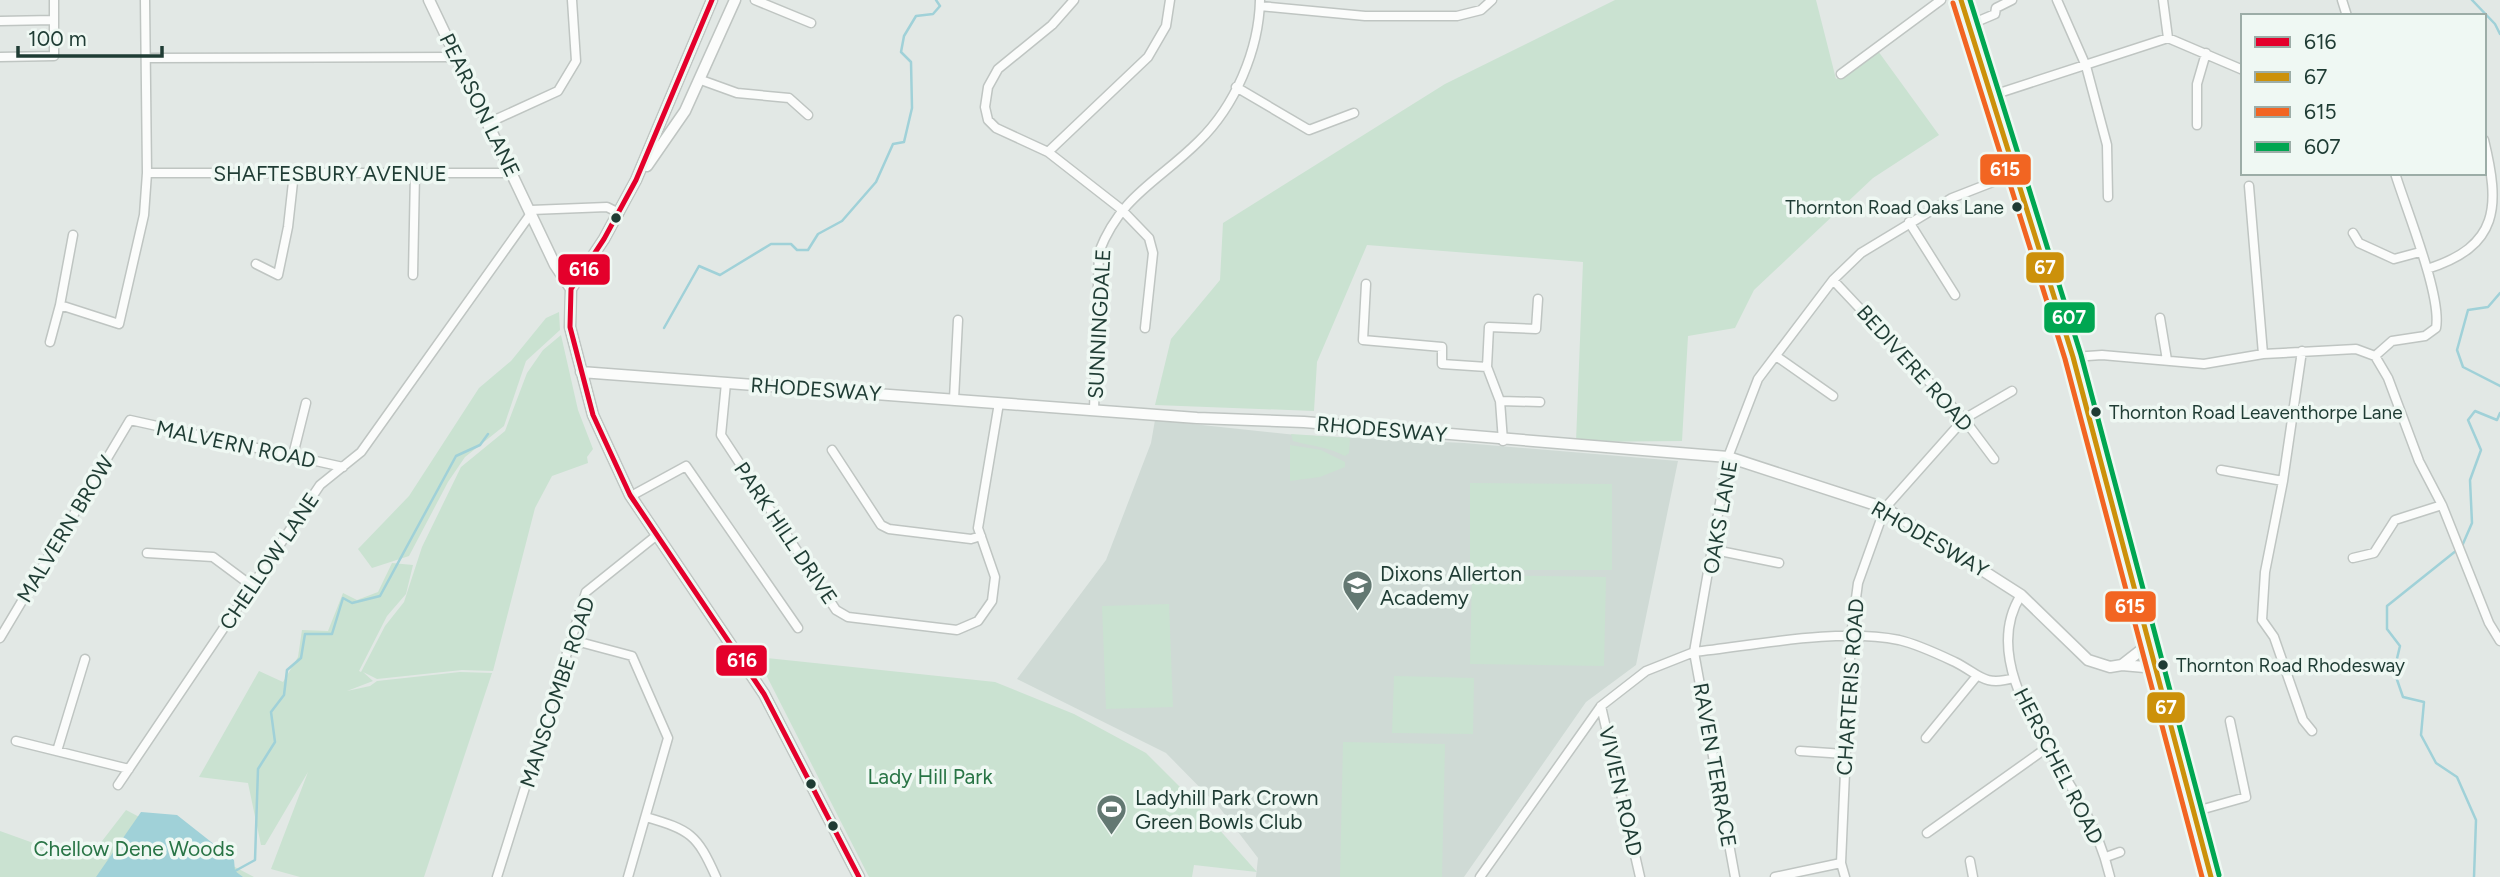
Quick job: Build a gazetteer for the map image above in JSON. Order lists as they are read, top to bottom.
{
  "streets": {
    "street": [
      "PEARSON LANE",
      "SHAFTESBURY AVENUE",
      "SUNNINGDALE",
      "BEDIVERE ROAD",
      "RHODESWAY",
      "MALVERN ROAD",
      "OAKS LANE",
      "MALVERN BROW",
      "PARK HILL DRIVE",
      "CHELLOW LANE",
      "CHARTERIS ROAD",
      "MANSCOMBE ROAD",
      "RAVEN TERRACE",
      "HERSCHEL ROAD",
      "VIVIEN ROAD"
    ]
  },
  "crossings": [
    ["PEARSON LANE", "SHAFTESBURY AVENUE"],
    ["PEARSON LANE", "CHELLOW LANE"],
    ["SUNNINGDALE", "RHODESWAY"],
    ["BEDIVERE ROAD", "OAKS LANE"],
    ["BEDIVERE ROAD", "CHARTERIS ROAD"],
    ["RHODESWAY", "OAKS LANE"],
    ["RHODESWAY", "PARK HILL DRIVE"],
    ["RHODESWAY", "CHARTERIS ROAD"],
    ["RHODESWAY", "HERSCHEL ROAD"],
    ["MALVERN ROAD", "MALVERN BROW"],
    ["MALVERN ROAD", "CHELLOW LANE"],
    ["OAKS LANE", "RAVEN TERRACE"]
  ],
  "parks": ["Lady Hill Park", "Chellow Dene Woods"],
  "places": {
    "other": ["Thornton Road Oaks Lane", "Thornton Road Leaventhorpe Lane", "Thornton Road Rhodesway"],
    "school or university": ["Dixons Allerton Academy"],
    "sports": ["Ladyhill Park Crown Green Bowls Club"]
  },
  "lines": [
    "transit line 616",
    "transit line 67",
    "transit line 607",
    "transit line 615"
  ],
  "legend": [
    "616",
    "67",
    "615",
    "607"
  ],
  "scale_bar": "100 m"
}
